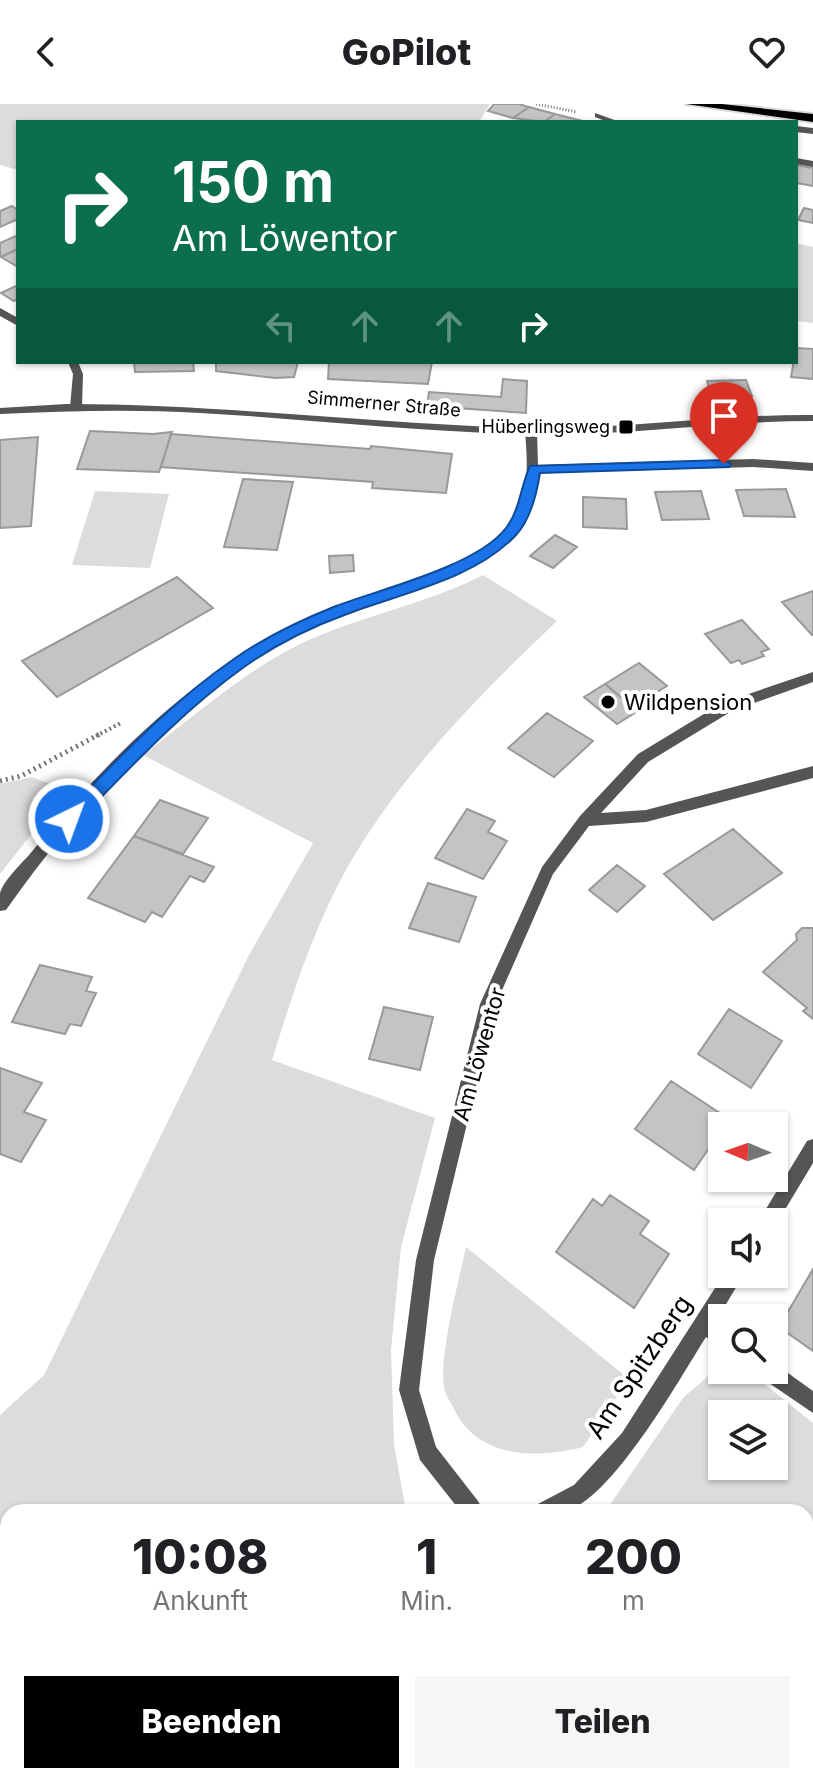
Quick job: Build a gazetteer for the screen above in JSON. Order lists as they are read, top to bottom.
{
  "streets": {
    "street": ["Simmerner Straße", "Am Löwentor", "Am Spitzberg"]
  },
  "places": {
    "transit": ["Hüberlingsweg"],
    "other": ["Wildpension"]
  },
  "north": "left",
  "page": {
    "header": "GoPilot",
    "turn": ["150 m", "Am Löwentor"],
    "eta": [
      "10:08",
      "Ankunft",
      "1",
      "Min.",
      "200",
      "m"
    ],
    "buttons": ["Beenden", "Teilen"]
  }
}
